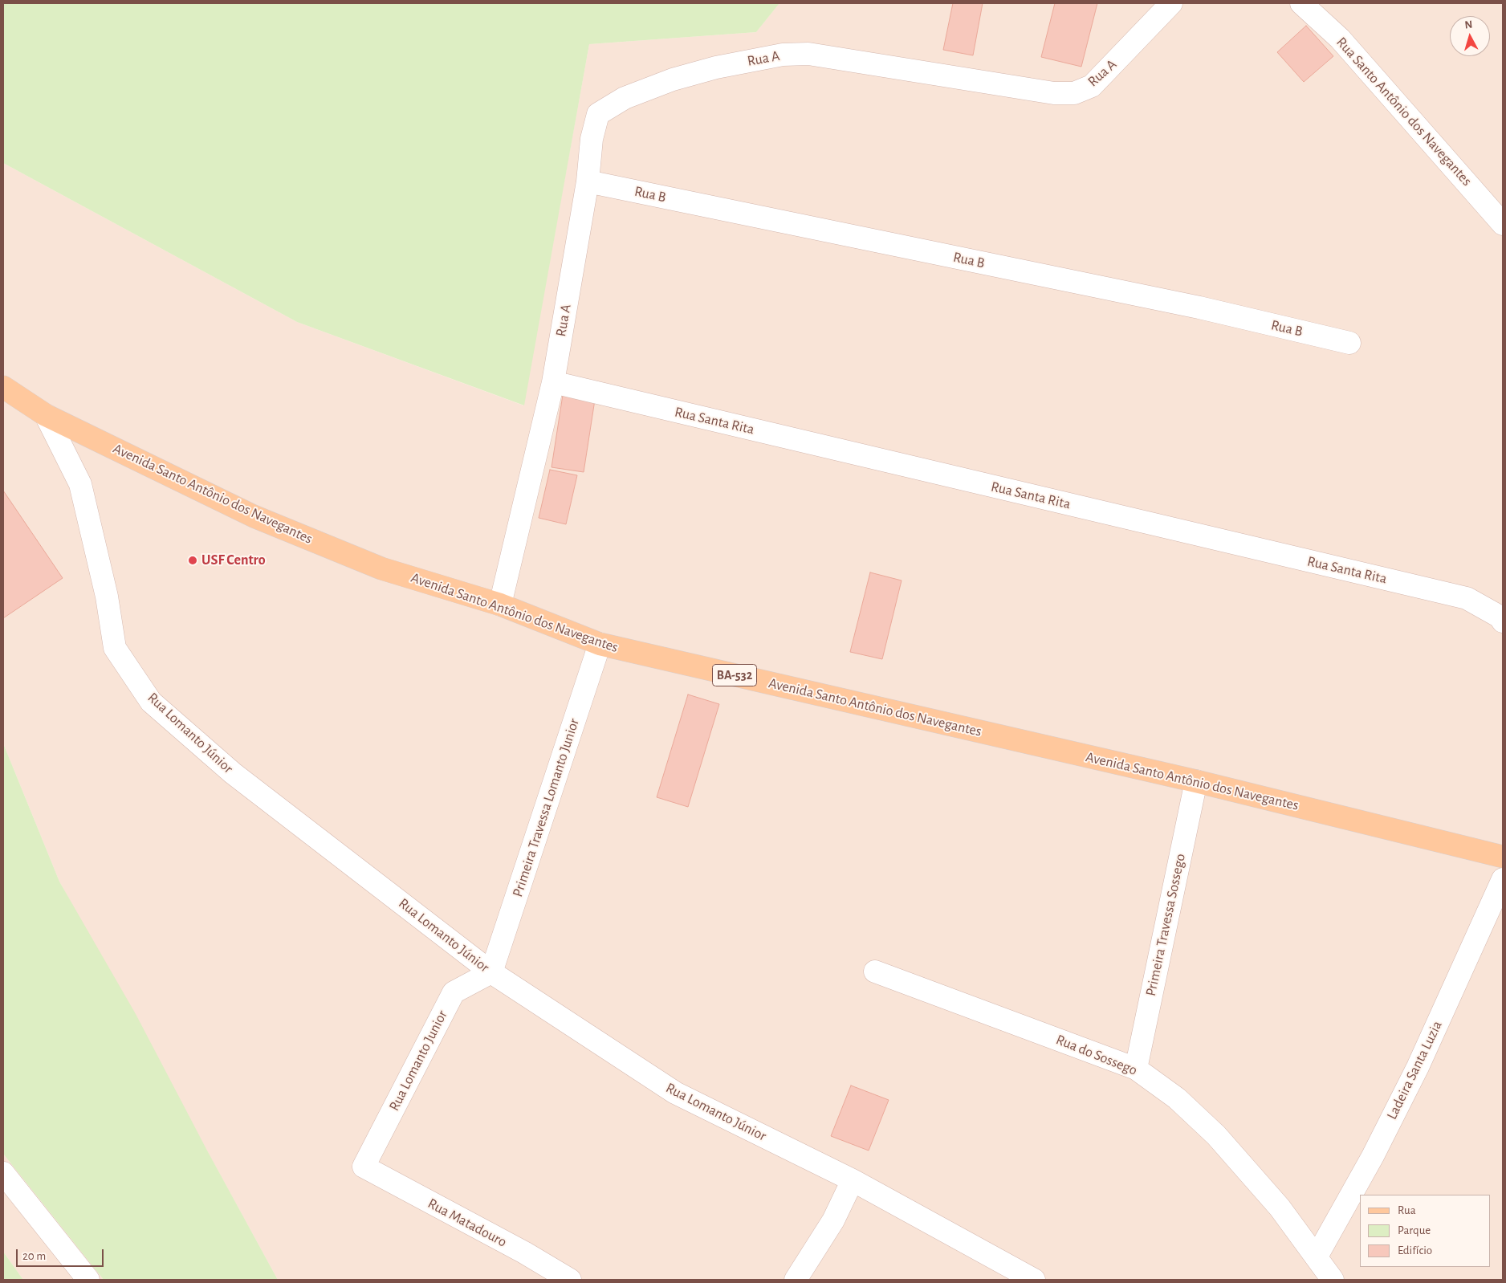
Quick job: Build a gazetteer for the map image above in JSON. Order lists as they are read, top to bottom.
{
  "streets": {
    "main road": ["Avenida Santo Antônio dos Navegantes", "BA-532"],
    "street": [
      "Rua A",
      "Rua Santo Antônio dos Navegantes",
      "Rua B",
      "Rua Santa Rita",
      "Rua Lomanto Júnior",
      "Primeira Travessa Lomanto Junior",
      "Primeira Travessa Sossego",
      "Rua do Sossego",
      "Rua Lomanto Junior",
      "Ladeira Santa Luzia",
      "Rua Matadouro"
    ]
  },
  "crossings": [
    ["Rua A", "Rua B"],
    ["Rua A", "Rua Santa Rita"],
    ["Rua A", "Avenida Santo Antônio dos Navegantes"],
    ["Avenida Santo Antônio dos Navegantes", "Rua Lomanto Júnior"],
    ["Avenida Santo Antônio dos Navegantes", "Primeira Travessa Lomanto Junior"],
    ["Avenida Santo Antônio dos Navegantes", "Primeira Travessa Sossego"],
    ["Rua Lomanto Júnior", "Primeira Travessa Lomanto Junior"],
    ["Rua Lomanto Júnior", "Rua Lomanto Junior"],
    ["Primeira Travessa Lomanto Junior", "Rua Lomanto Junior"],
    ["Primeira Travessa Sossego", "Rua do Sossego"],
    ["Rua do Sossego", "Ladeira Santa Luzia"],
    ["Rua Lomanto Junior", "Rua Matadouro"]
  ],
  "places": ["USF Centro"],
  "legend": ["Rua", "Parque", "Edifício"],
  "scale_bar": "20 m",
  "north": "top"
}
